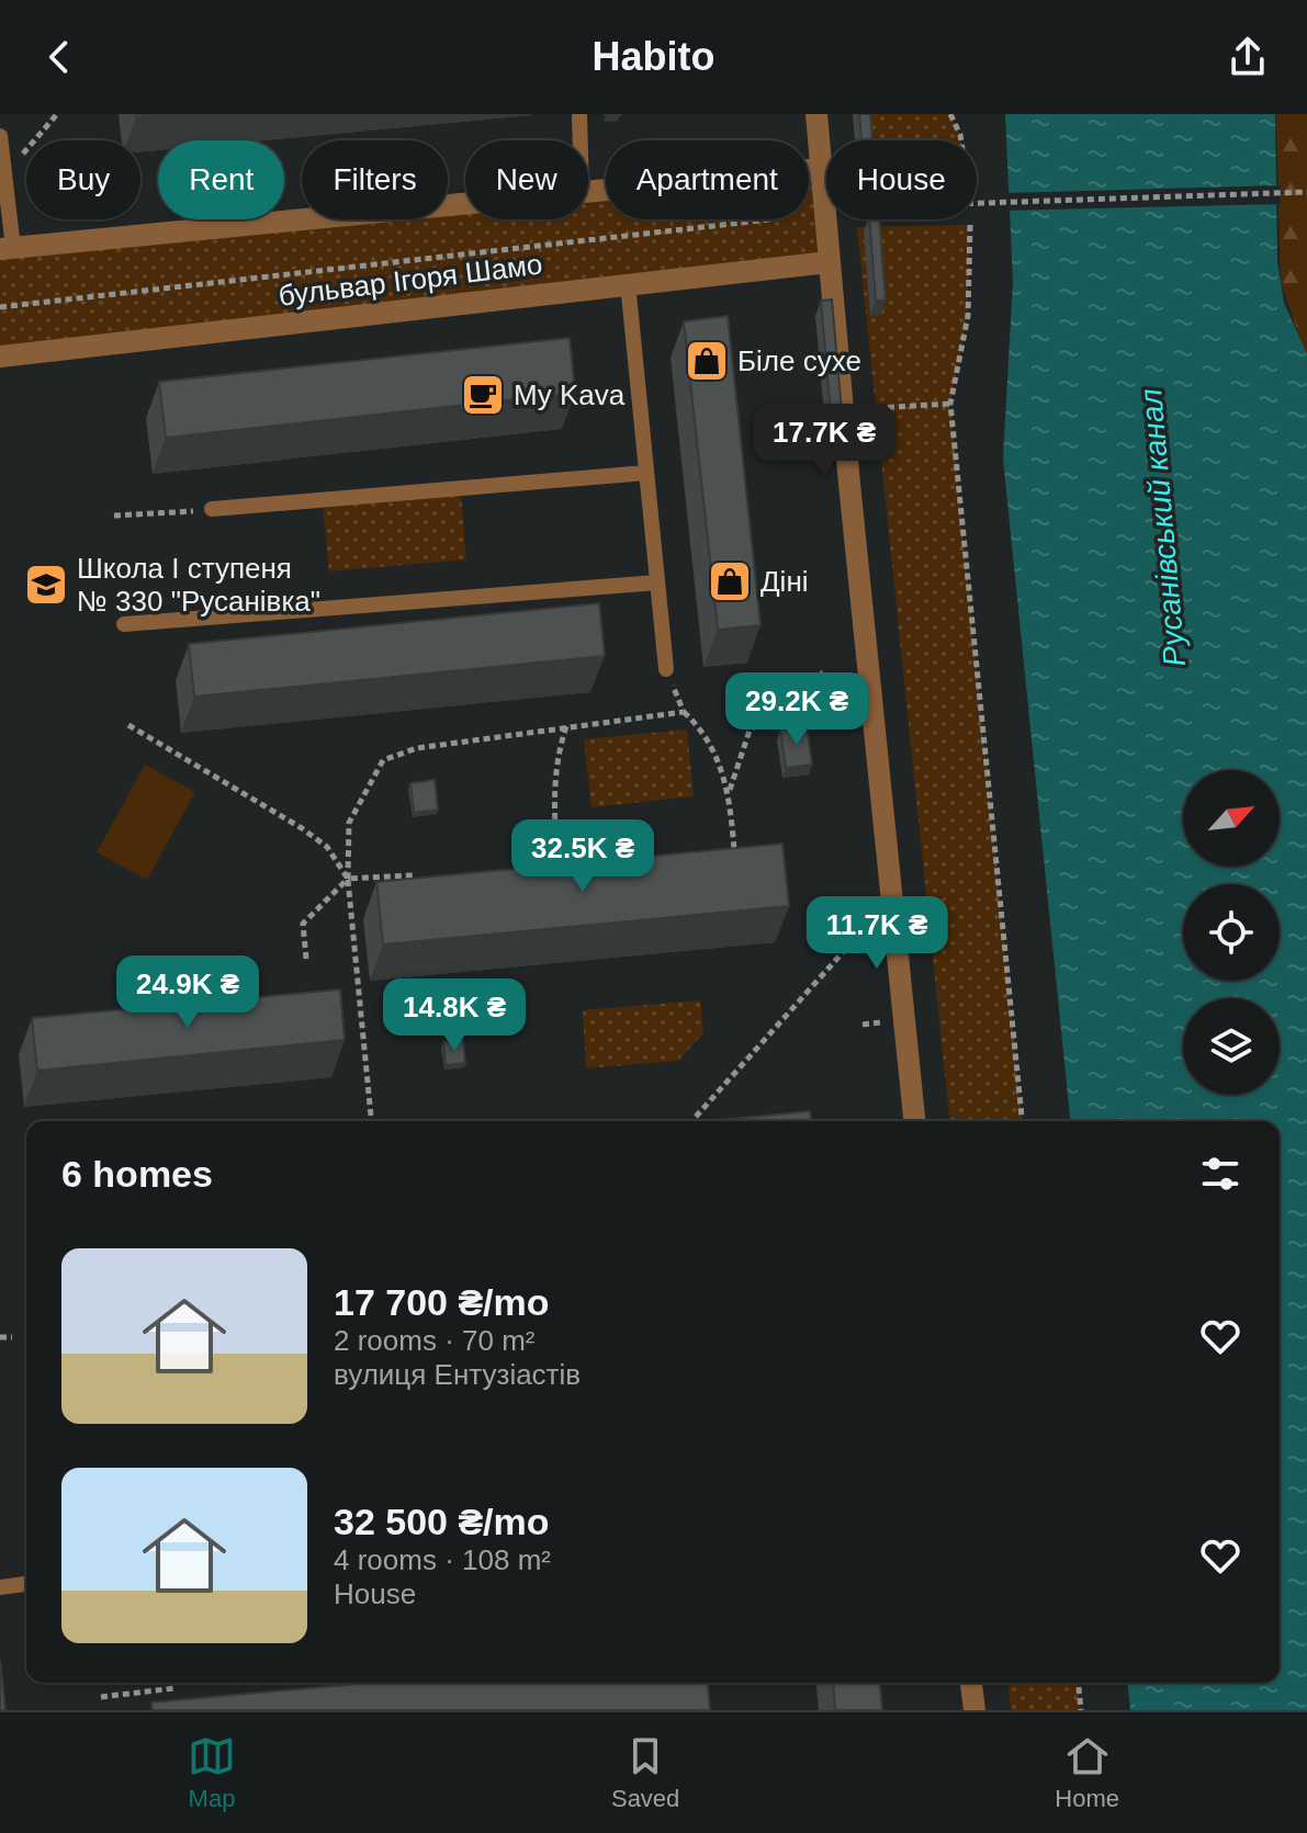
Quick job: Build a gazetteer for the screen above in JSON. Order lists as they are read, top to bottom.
{
  "streets": {
    "street": ["бульвар Ігоря Шамо"]
  },
  "water": ["Русанівський канал"],
  "places": {
    "shop": ["Біле сухе", "Діні"],
    "cafe": ["My Kava"],
    "school or university": ["Школа І ступеня № 330 \"Русанівка\""]
  },
  "north": "top right",
  "page": {
    "header": "Habito",
    "chip": [
      "Buy",
      "Rent",
      "Filters",
      "New",
      "Apartment",
      "House"
    ],
    "price": [
      "17.7K ₴",
      "29.2K ₴",
      "32.5K ₴",
      "11.7K ₴",
      "24.9K ₴",
      "14.8K ₴"
    ],
    "heading": "6 homes",
    "list": [
      {
        "name": "17 700 ₴/mo",
        "note": "2 rooms · 70 m² · вулиця Ентузіастів"
      },
      {
        "name": "32 500 ₴/mo",
        "note": "4 rooms · 108 m² · House"
      }
    ],
    "tabs": ["Map", "Saved", "Home"]
  }
}
